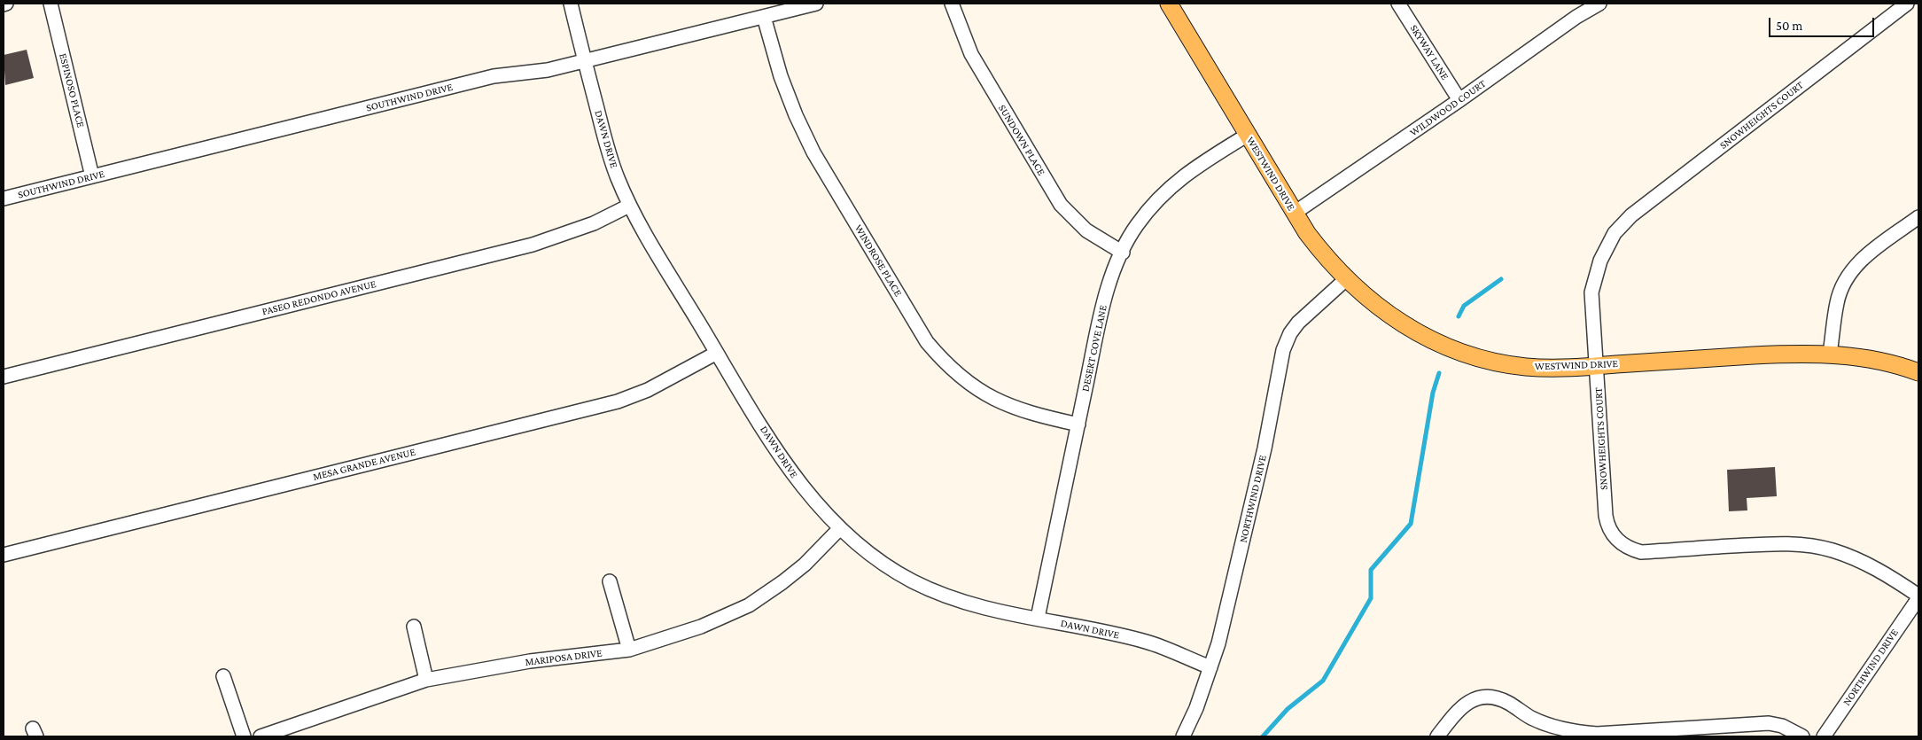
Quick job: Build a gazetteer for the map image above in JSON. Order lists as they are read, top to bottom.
{
  "streets": {
    "main road": ["WESTWIND DRIVE"],
    "street": [
      "SKYWAY LANE",
      "ESPINOSO PLACE",
      "SOUTHWIND DRIVE",
      "WILDWOOD COURT",
      "SNOWHEIGHTS COURT",
      "DAWN DRIVE",
      "SUNDOWN PLACE",
      "WINDROSE PLACE",
      "PASEO REDONDO AVENUE",
      "DESERT COVE LANE",
      "MESA GRANDE AVENUE",
      "NORTHWIND DRIVE",
      "MARIPOSA DRIVE"
    ]
  },
  "crossings": [
    ["SKYWAY LANE", "WILDWOOD COURT"],
    ["ESPINOSO PLACE", "SOUTHWIND DRIVE"],
    ["SOUTHWIND DRIVE", "DAWN DRIVE"],
    ["SOUTHWIND DRIVE", "WINDROSE PLACE"],
    ["WILDWOOD COURT", "WESTWIND DRIVE"],
    ["SNOWHEIGHTS COURT", "WESTWIND DRIVE"],
    ["SNOWHEIGHTS COURT", "NORTHWIND DRIVE"],
    ["DAWN DRIVE", "PASEO REDONDO AVENUE"],
    ["DAWN DRIVE", "DESERT COVE LANE"],
    ["DAWN DRIVE", "MESA GRANDE AVENUE"],
    ["DAWN DRIVE", "NORTHWIND DRIVE"],
    ["DAWN DRIVE", "MARIPOSA DRIVE"],
    ["SUNDOWN PLACE", "DESERT COVE LANE"],
    ["WESTWIND DRIVE", "DESERT COVE LANE"],
    ["WESTWIND DRIVE", "NORTHWIND DRIVE"],
    ["WINDROSE PLACE", "DESERT COVE LANE"]
  ],
  "scale_bar": "50 m"
}
